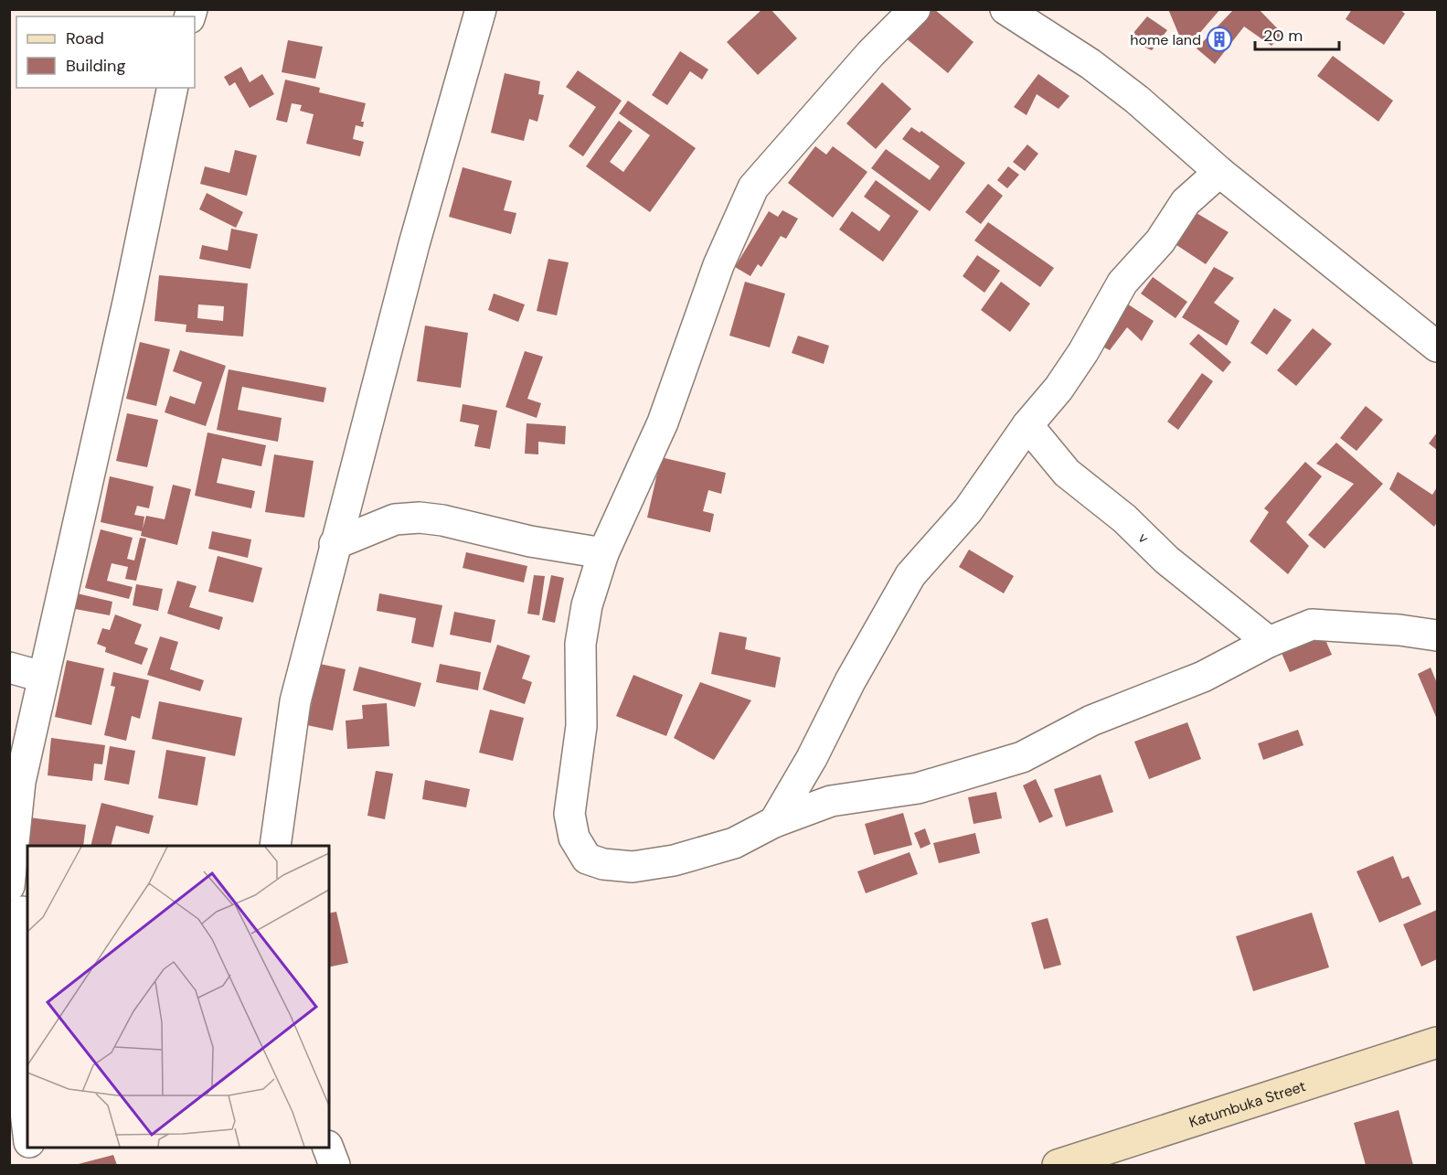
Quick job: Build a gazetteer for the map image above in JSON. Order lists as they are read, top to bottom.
{
  "streets": {
    "main road": ["Katumbuka Street"],
    "street": ["v"]
  },
  "places": {
    "building": ["home land"]
  },
  "legend": ["Road", "Building"],
  "scale_bar": "20 m"
}
